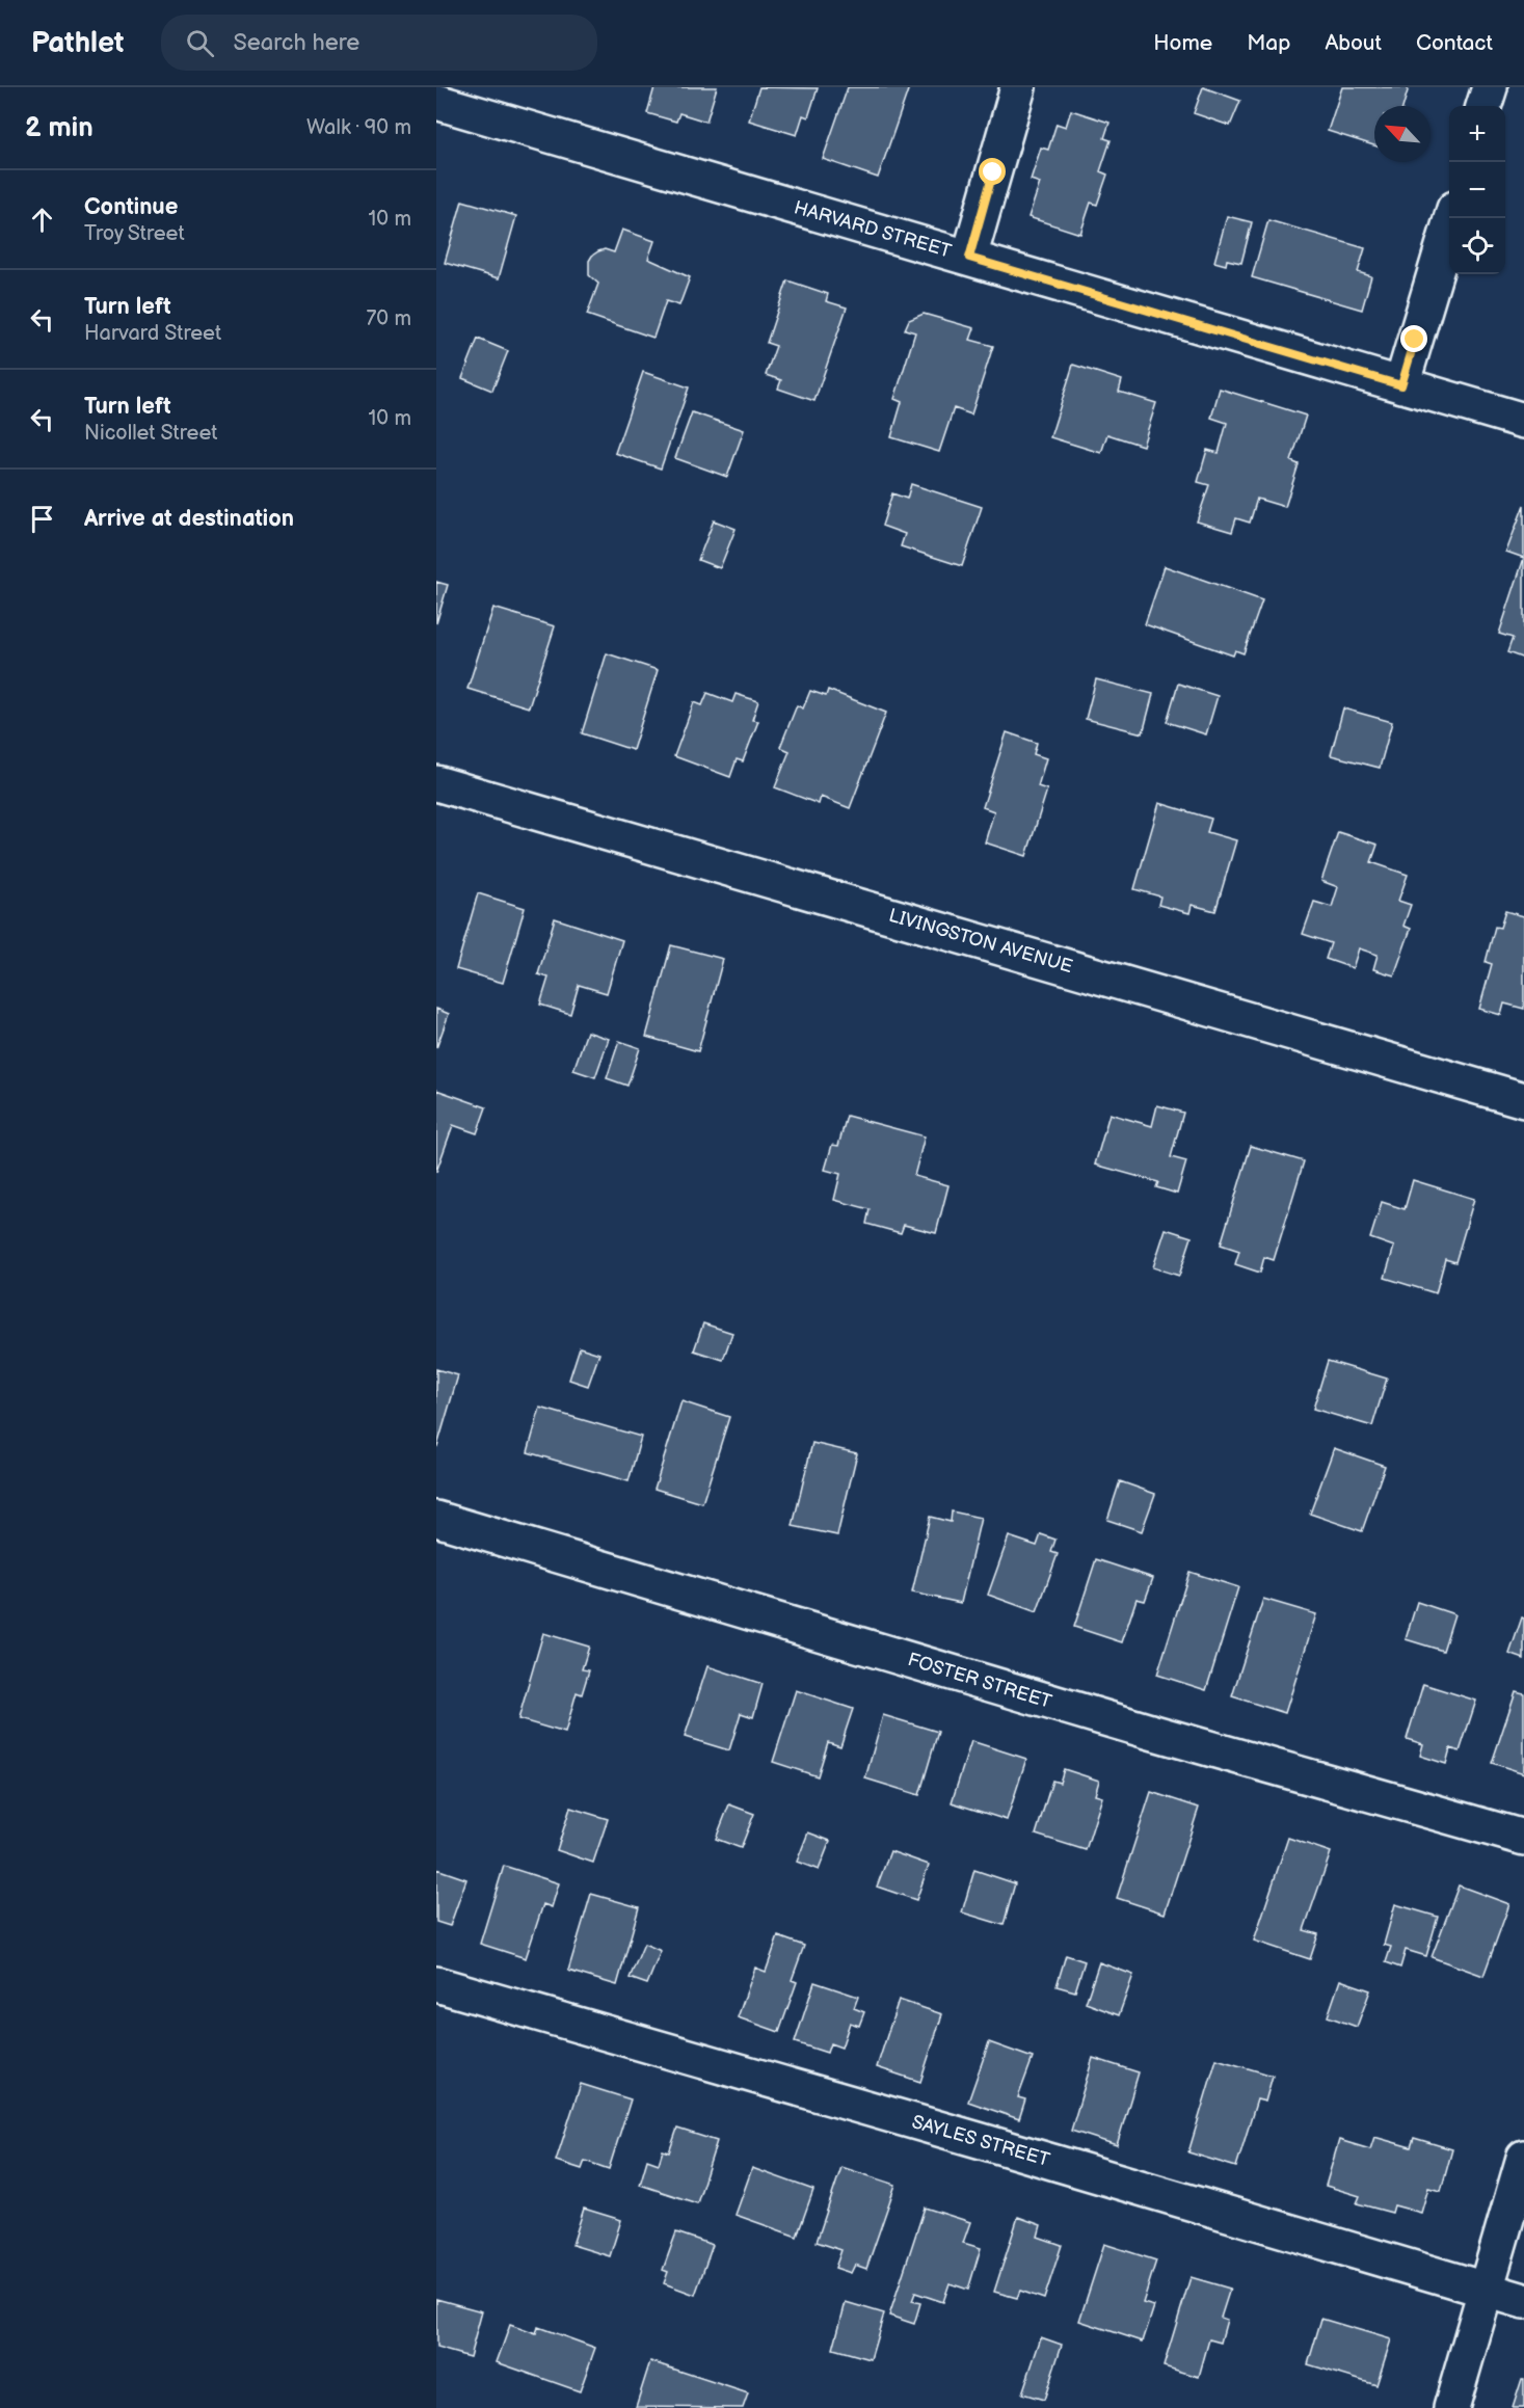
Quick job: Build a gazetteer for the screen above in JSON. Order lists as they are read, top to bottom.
{
  "streets": {
    "street": [
      "HARVARD STREET",
      "LIVINGSTON AVENUE",
      "FOSTER STREET",
      "SAYLES STREET"
    ]
  },
  "north": "top left",
  "page": {
    "header": "Pathlet",
    "search": "Search here",
    "nav": [
      "Home",
      "Map",
      "About",
      "Contact"
    ],
    "heading": ["2 min", "Walk · 90 m"],
    "map_buttons": ["+", "−"],
    "list": [
      ["Continue", "Troy Street", "10 m"],
      ["Turn left", "Harvard Street", "70 m"],
      ["Turn left", "Nicollet Street", "10 m"],
      "Arrive at destination"
    ]
  }
}
